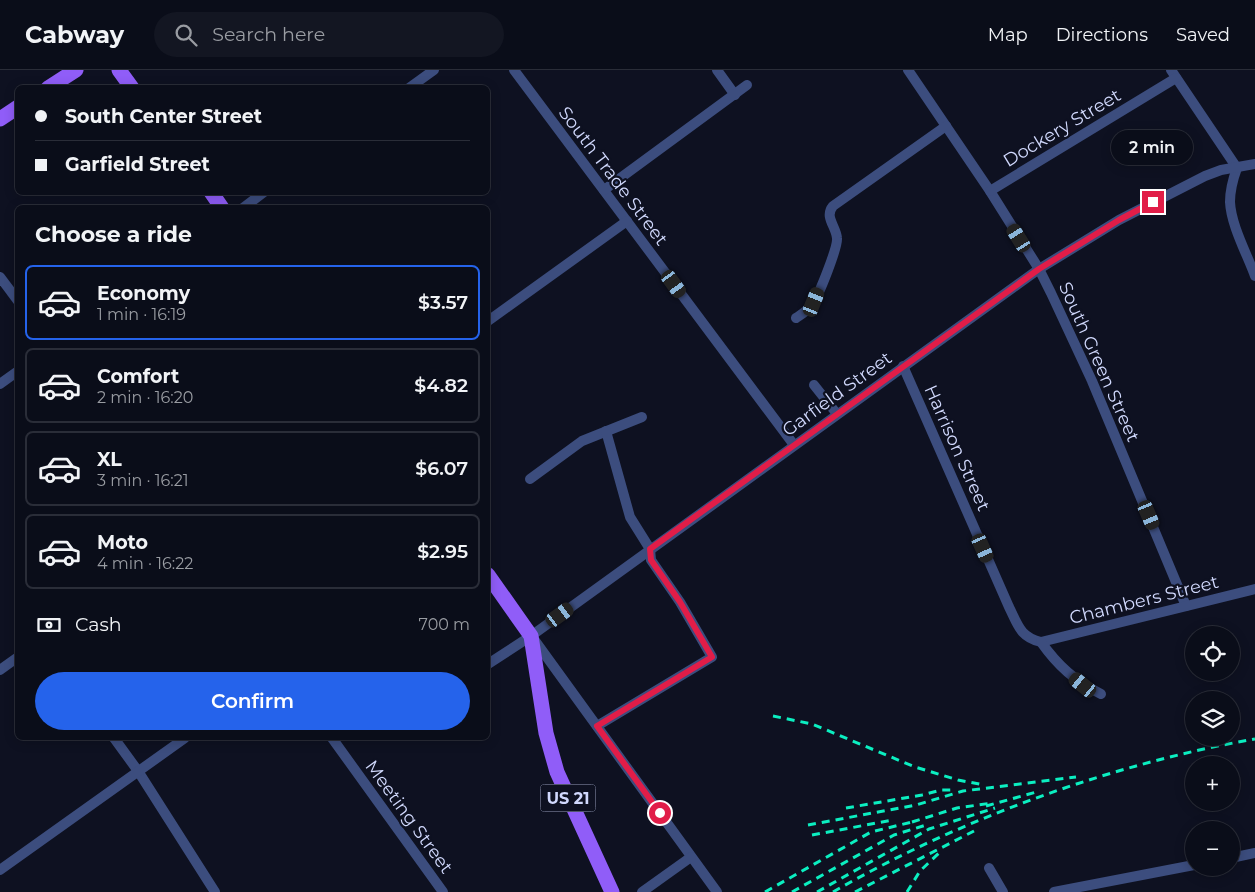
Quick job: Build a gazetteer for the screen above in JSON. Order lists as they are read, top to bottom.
{
  "streets": {
    "main road": ["US 21"],
    "street": [
      "Dockery Street",
      "South Trade Street",
      "South Green Street",
      "Garfield Street",
      "Harrison Street",
      "Chambers Street",
      "Meeting Street"
    ]
  },
  "crossings": [
    ["Dockery Street", "South Green Street"],
    ["South Trade Street", "Garfield Street"],
    ["South Green Street", "Garfield Street"],
    ["South Green Street", "Chambers Street"],
    ["Garfield Street", "Harrison Street"],
    ["Garfield Street", "US 21"],
    ["Harrison Street", "Chambers Street"]
  ],
  "page": {
    "header": "Cabway",
    "search": "Search here",
    "nav": ["Map", "Directions", "Saved"],
    "banner": ["South Center Street", "Garfield Street"],
    "bubble": "2 min",
    "heading": "Choose a ride",
    "list": [
      {
        "name": "Economy",
        "note": "1 min · 16:19",
        "value": "$3.57"
      },
      {
        "name": "Comfort",
        "note": "2 min · 16:20",
        "value": "$4.82"
      },
      {
        "name": "XL",
        "note": "3 min · 16:21",
        "value": "$6.07"
      },
      {
        "name": "Moto",
        "note": "4 min · 16:22",
        "value": "$2.95"
      }
    ],
    "pay": ["Cash", "700 m"],
    "map_buttons": ["+", "−"],
    "buttons": "Confirm"
  }
}
